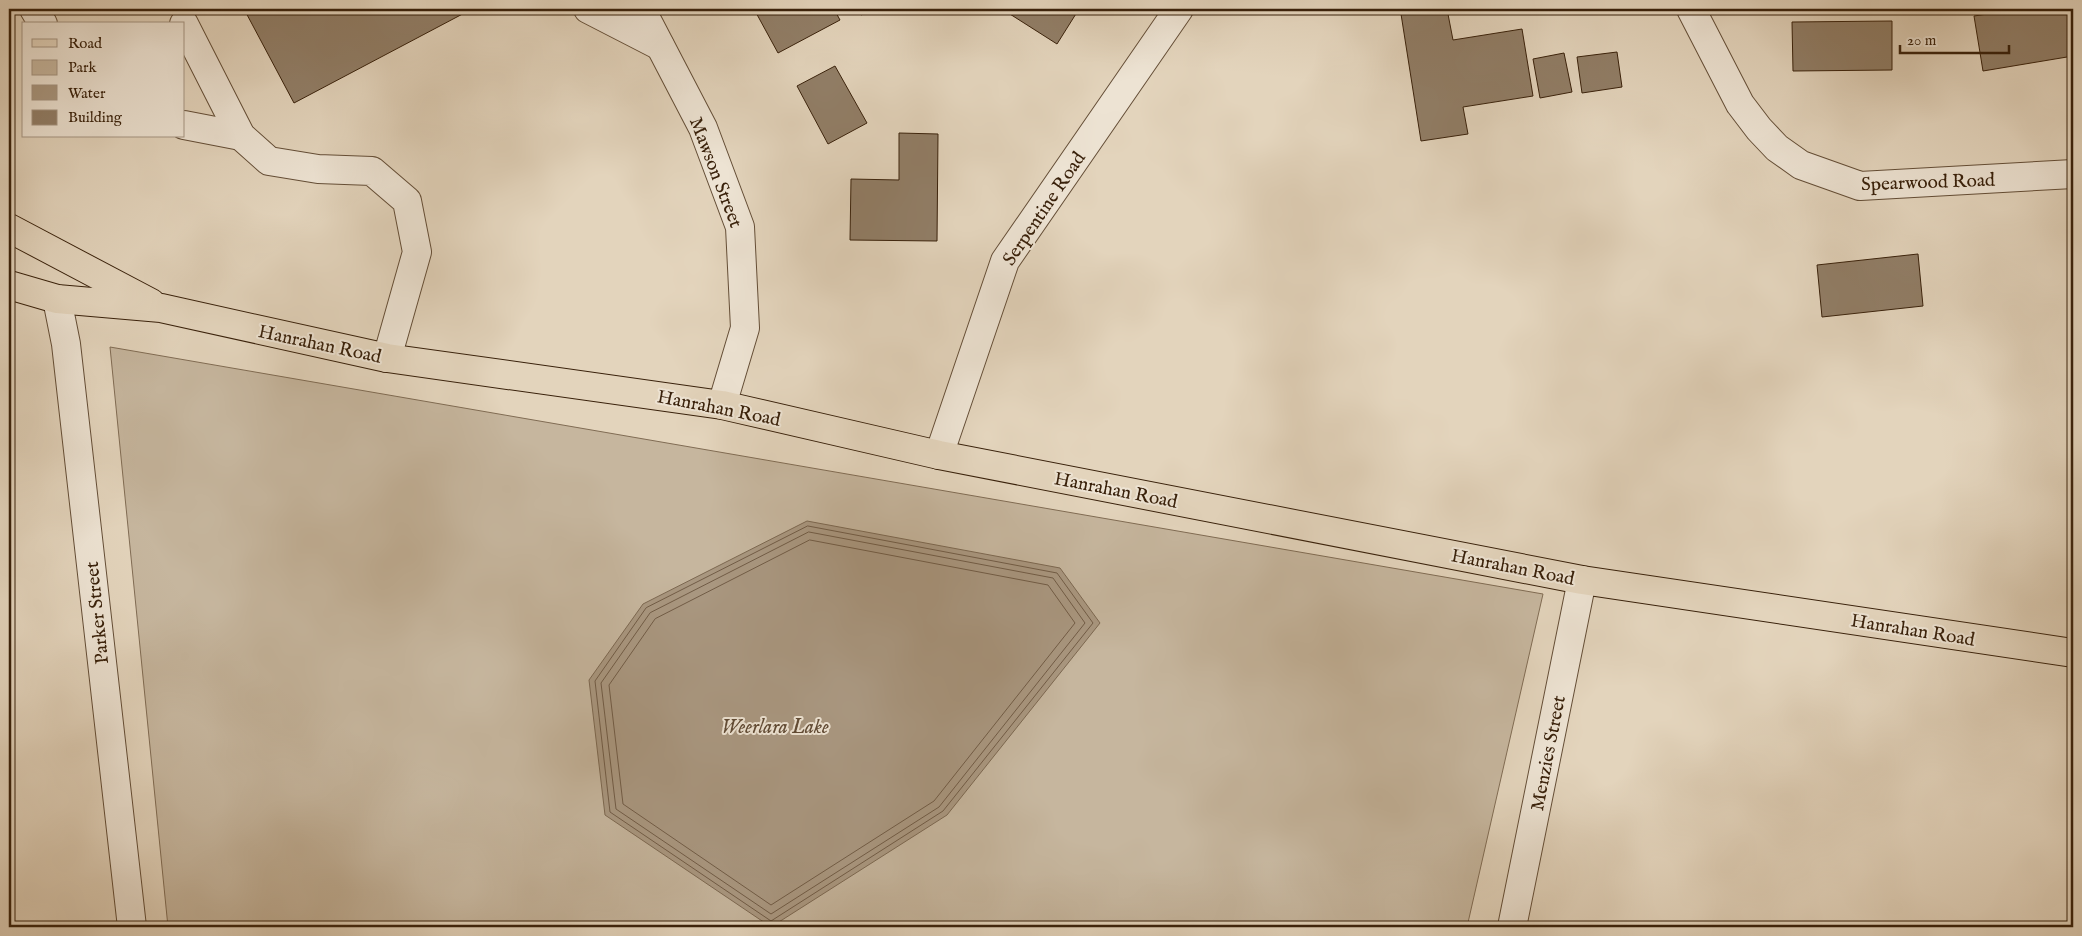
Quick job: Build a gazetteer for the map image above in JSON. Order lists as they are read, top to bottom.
{
  "streets": {
    "main road": ["Hanrahan Road"],
    "street": [
      "Mawson Street",
      "Spearwood Road",
      "Serpentine Road",
      "Parker Street",
      "Menzies Street"
    ]
  },
  "crossings": [
    ["Mawson Street", "Hanrahan Road"],
    ["Serpentine Road", "Hanrahan Road"],
    ["Hanrahan Road", "Parker Street"],
    ["Hanrahan Road", "Menzies Street"]
  ],
  "water": ["Weerlara Lake"],
  "legend": [
    "Road",
    "Park",
    "Water",
    "Building"
  ],
  "scale_bar": "20 m"
}
